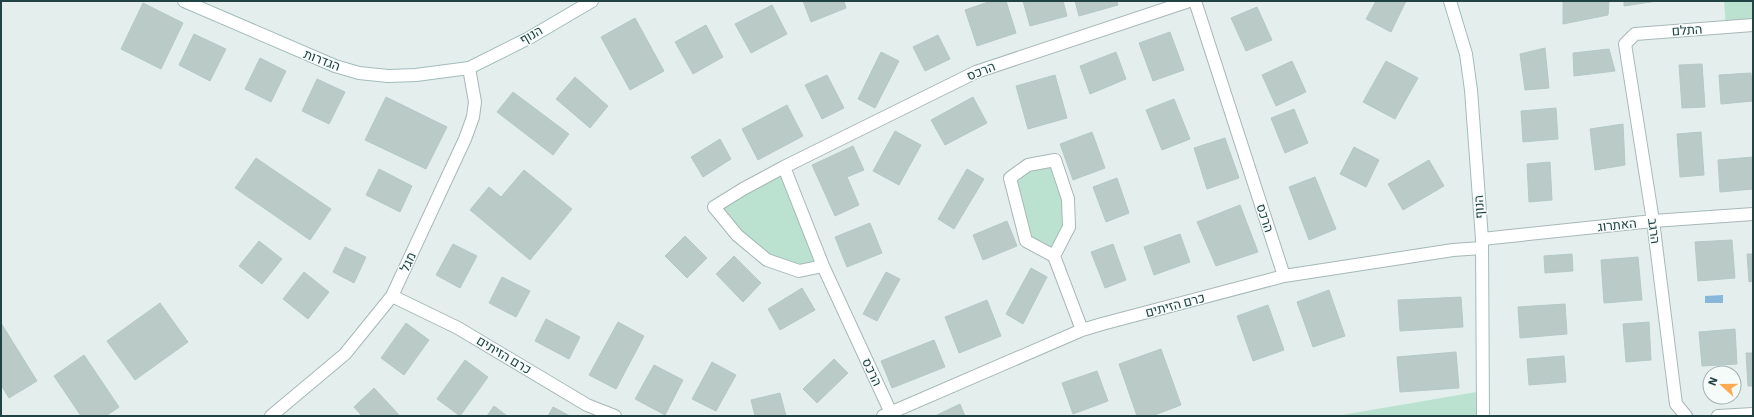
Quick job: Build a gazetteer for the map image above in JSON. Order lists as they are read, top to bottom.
{
  "streets": {
    "street": [
      "התלם",
      "הנוף",
      "הגדרות",
      "הרכס",
      "האתרוג",
      "הרגב",
      "מגל",
      "כרם הזיתים"
    ]
  },
  "crossings": [
    ["התלם", "הרגב"],
    ["הנוף", "הגדרות"],
    ["הנוף", "האתרוג"],
    ["הנוף", "מגל"],
    ["הנוף", "כרם הזיתים"],
    ["הגדרות", "מגל"],
    ["הרכס", "כרם הזיתים"],
    ["האתרוג", "הרגב"],
    ["האתרוג", "כרם הזיתים"],
    ["מגל", "כרם הזיתים"]
  ],
  "north": "left"
}
